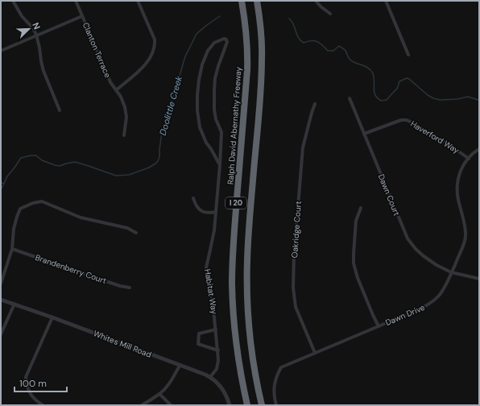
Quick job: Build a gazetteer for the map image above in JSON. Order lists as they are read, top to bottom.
{
  "streets": {
    "highway": ["Ralph David Abernathy Freeway", "I 20"],
    "street": [
      "Clanton Terrace",
      "Haverford Way",
      "Dawn Court",
      "Oakridge Court",
      "Brandenberry Court",
      "Habitat Way",
      "Dawn Drive",
      "Whites Mill Road"
    ]
  },
  "crossings": [
    ["Haverford Way", "Dawn Court"],
    ["Haverford Way", "Dawn Drive"],
    ["Dawn Court", "Dawn Drive"],
    ["Oakridge Court", "Dawn Drive"],
    ["Habitat Way", "Whites Mill Road"]
  ],
  "water": ["Doolittle Creek"],
  "scale_bar": "100 m",
  "north": "top right"
}
